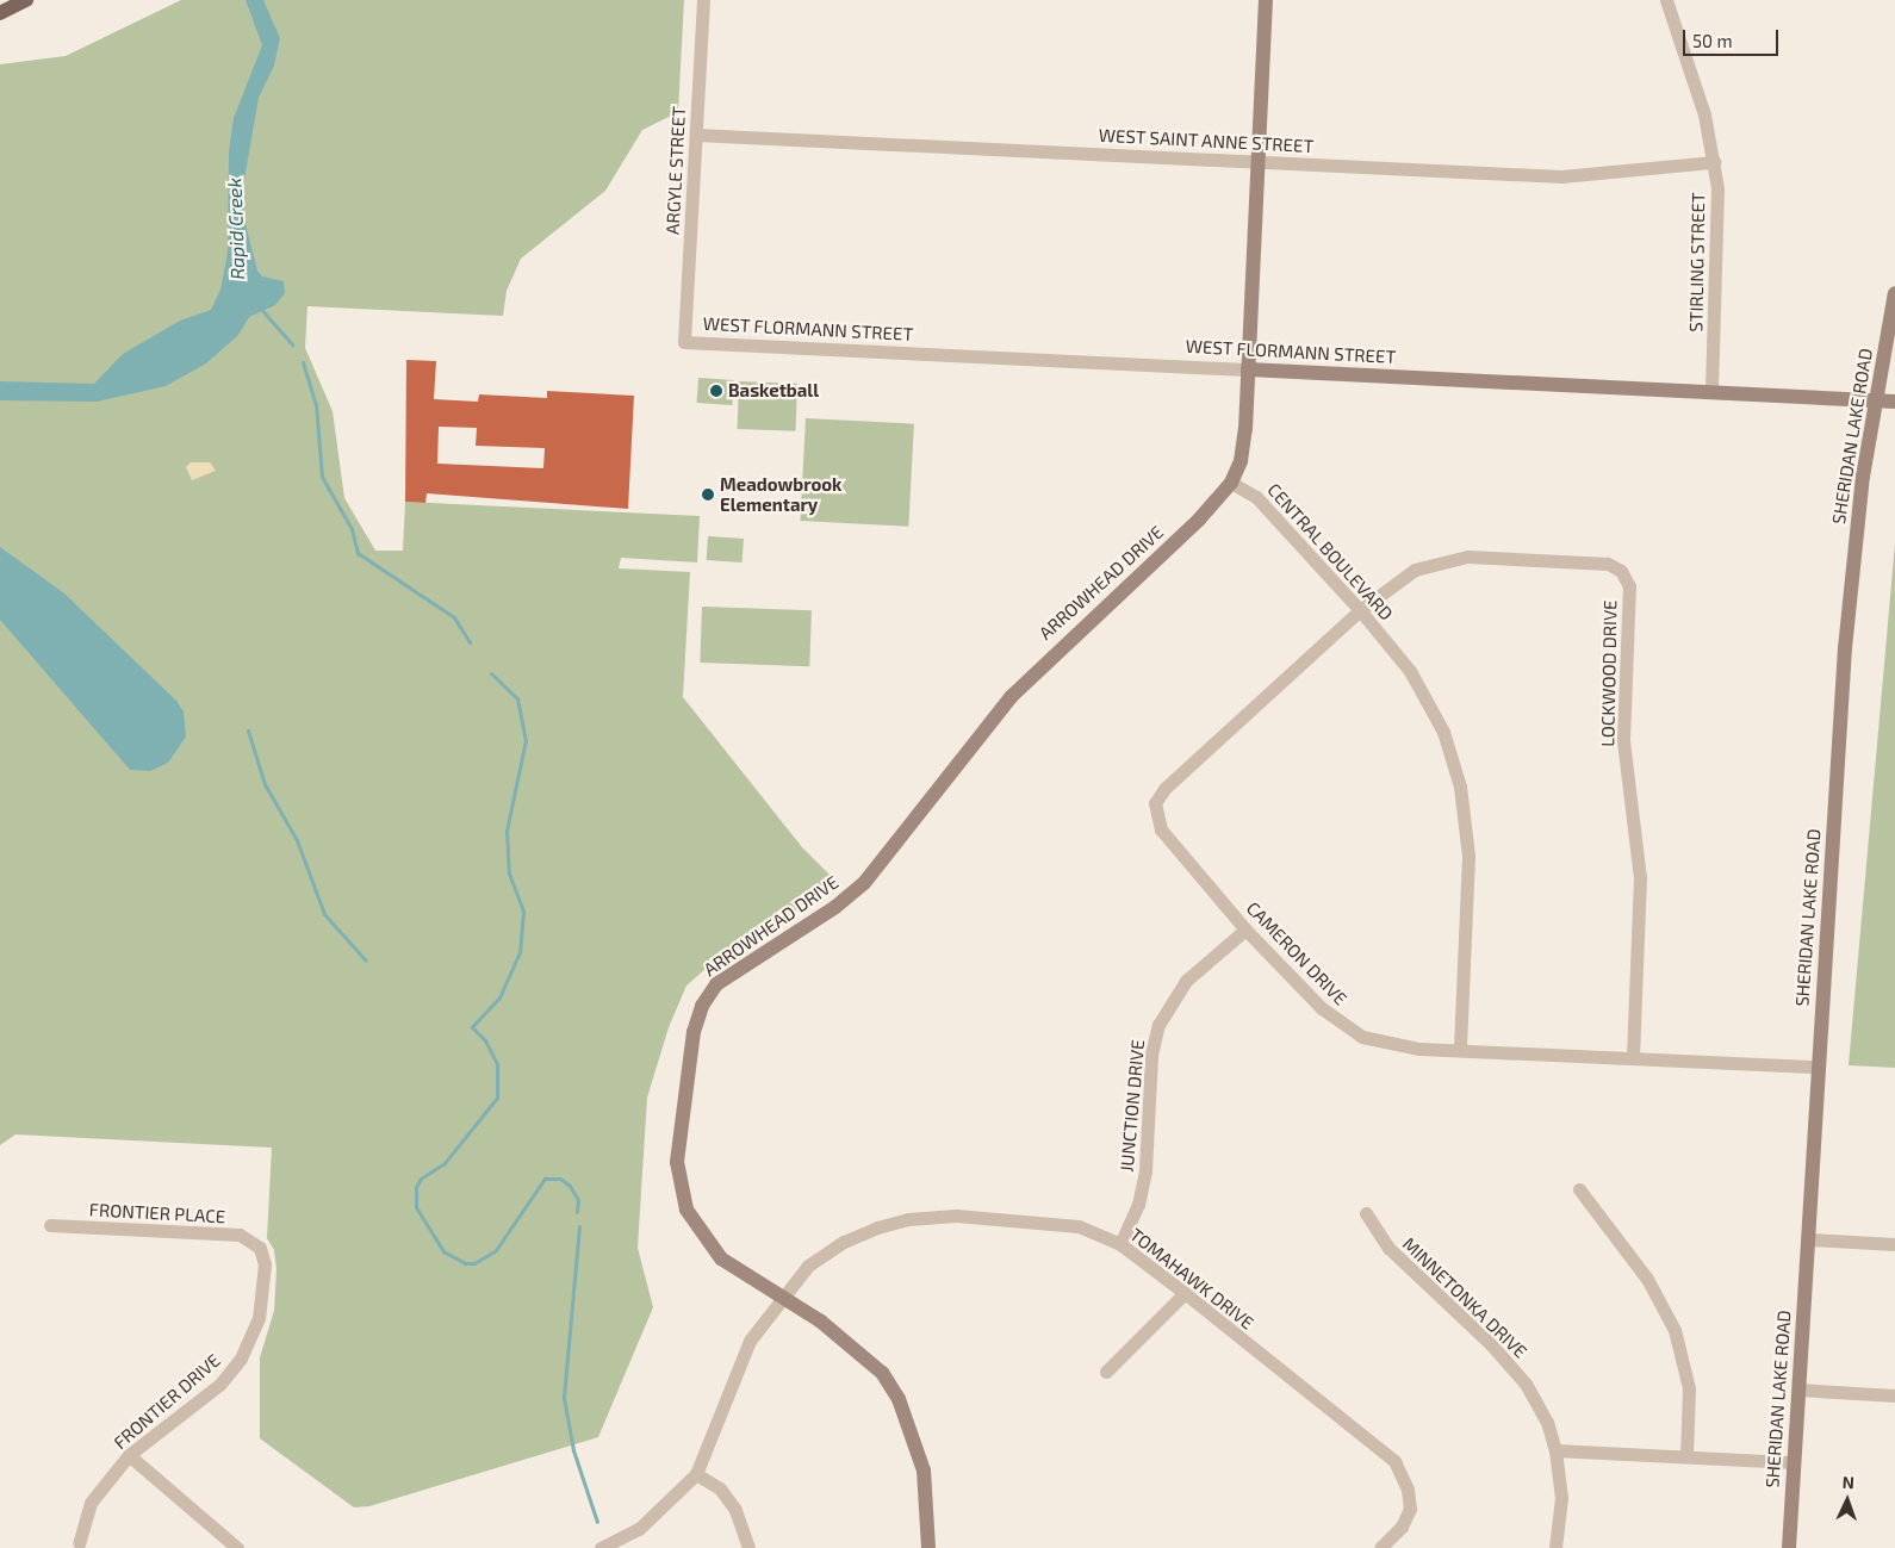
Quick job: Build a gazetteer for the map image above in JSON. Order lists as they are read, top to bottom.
{
  "streets": {
    "street": [
      "WEST SAINT ANNE STREET",
      "ARGYLE STREET",
      "STIRLING STREET",
      "WEST FLORMANN STREET",
      "SHERIDAN LAKE ROAD",
      "CENTRAL BOULEVARD",
      "ARROWHEAD DRIVE",
      "LOCKWOOD DRIVE",
      "CAMERON DRIVE",
      "JUNCTION DRIVE",
      "FRONTIER PLACE",
      "TOMAHAWK DRIVE",
      "MINNETONKA DRIVE",
      "FRONTIER DRIVE"
    ]
  },
  "crossings": [
    ["WEST SAINT ANNE STREET", "ARGYLE STREET"],
    ["WEST SAINT ANNE STREET", "STIRLING STREET"],
    ["ARGYLE STREET", "WEST FLORMANN STREET"],
    ["STIRLING STREET", "WEST FLORMANN STREET"],
    ["WEST FLORMANN STREET", "SHERIDAN LAKE ROAD"],
    ["SHERIDAN LAKE ROAD", "CAMERON DRIVE"],
    ["CENTRAL BOULEVARD", "ARROWHEAD DRIVE"],
    ["CENTRAL BOULEVARD", "LOCKWOOD DRIVE"],
    ["CENTRAL BOULEVARD", "CAMERON DRIVE"],
    ["ARROWHEAD DRIVE", "TOMAHAWK DRIVE"],
    ["LOCKWOOD DRIVE", "CAMERON DRIVE"],
    ["CAMERON DRIVE", "JUNCTION DRIVE"],
    ["JUNCTION DRIVE", "TOMAHAWK DRIVE"],
    ["FRONTIER PLACE", "FRONTIER DRIVE"]
  ],
  "water": ["Rapid Creek"],
  "places": ["Basketball", "Meadowbrook Elementary"],
  "scale_bar": "50 m",
  "north": "top"
}
